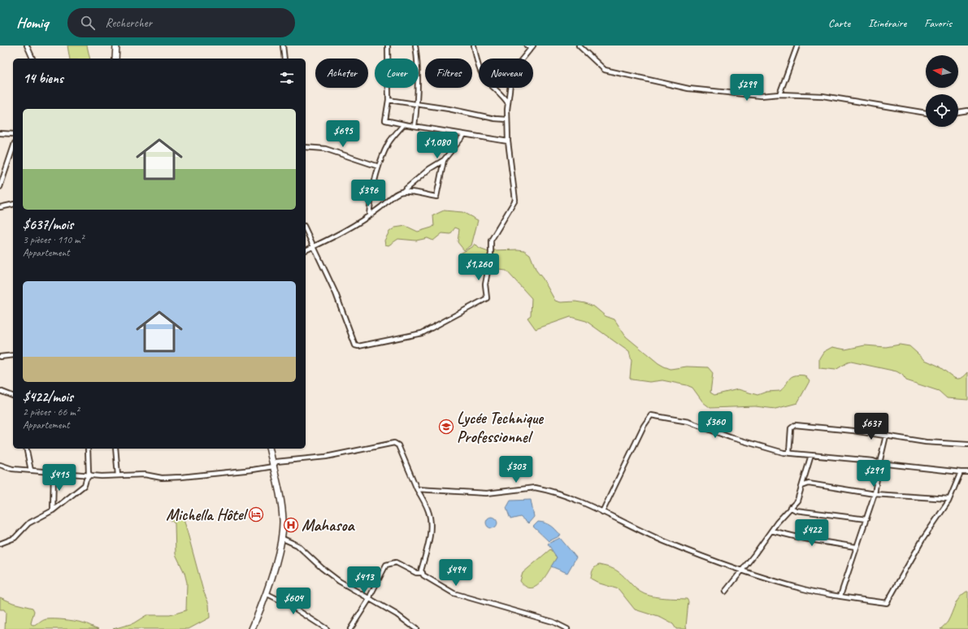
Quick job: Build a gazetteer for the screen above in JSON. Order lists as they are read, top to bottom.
{
  "places": {
    "school or university": ["Lycée Technique Professionnel"],
    "hotel": ["Michella Hôtel"],
    "hospital": ["Mahasoa"]
  },
  "north": "left",
  "page": {
    "header": "Homiq",
    "search": "Rechercher",
    "nav": ["Carte", "Itinéraire", "Favoris"],
    "chip": [
      "Acheter",
      "Louer",
      "Filtres",
      "Nouveau"
    ],
    "heading": "14 biens",
    "price": [
      "$299",
      "$695",
      "$1,080",
      "$396",
      "$1,260",
      "$360",
      "$637",
      "$303",
      "$291",
      "$415",
      "$422",
      "$494",
      "$413",
      "$604"
    ],
    "list": [
      {
        "name": "$637/mois",
        "note": "3 pièces · 110 m² · Appartement"
      },
      {
        "name": "$422/mois",
        "note": "2 pièces · 66 m² · Appartement"
      }
    ]
  }
}
